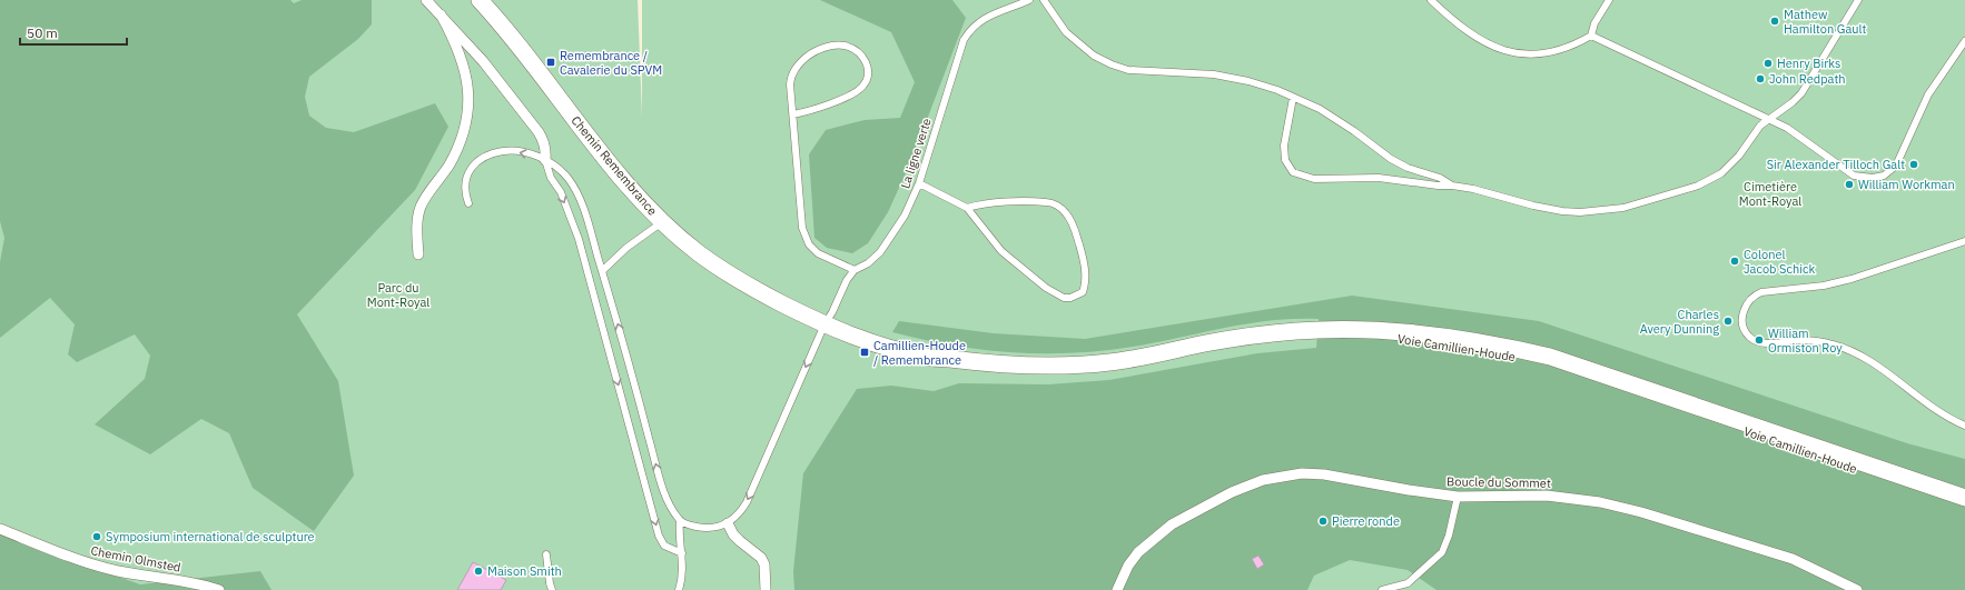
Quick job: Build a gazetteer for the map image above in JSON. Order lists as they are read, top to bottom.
{
  "streets": {
    "street": [
      "Chemin Remembrance",
      "Voie Camillien-Houde",
      "Boucle du Sommet",
      "Chemin Olmsted"
    ],
    "lane": ["La ligne verte"]
  },
  "crossings": [
    ["La ligne verte", "Chemin Remembrance"],
    ["La ligne verte", "Voie Camillien-Houde"],
    ["Chemin Remembrance", "Voie Camillien-Houde"]
  ],
  "one_way": ["La ligne verte"],
  "parks": ["Cimetière Mont-Royal", "Parc du Mont-Royal"],
  "places": {
    "other": [
      "Mathew Hamilton Gault",
      "Henry Birks",
      "John Redpath",
      "Sir Alexander Tilloch Galt",
      "William Workman",
      "Colonel Jacob Schick",
      "Charles Avery Dunning",
      "William Ormiston Roy",
      "Pierre ronde",
      "Symposium international de sculpture",
      "Maison Smith"
    ],
    "transit": ["Remembrance / Cavalerie du SPVM", "Camillien-Houde / Remembrance"]
  },
  "scale_bar": "50 m"
}
